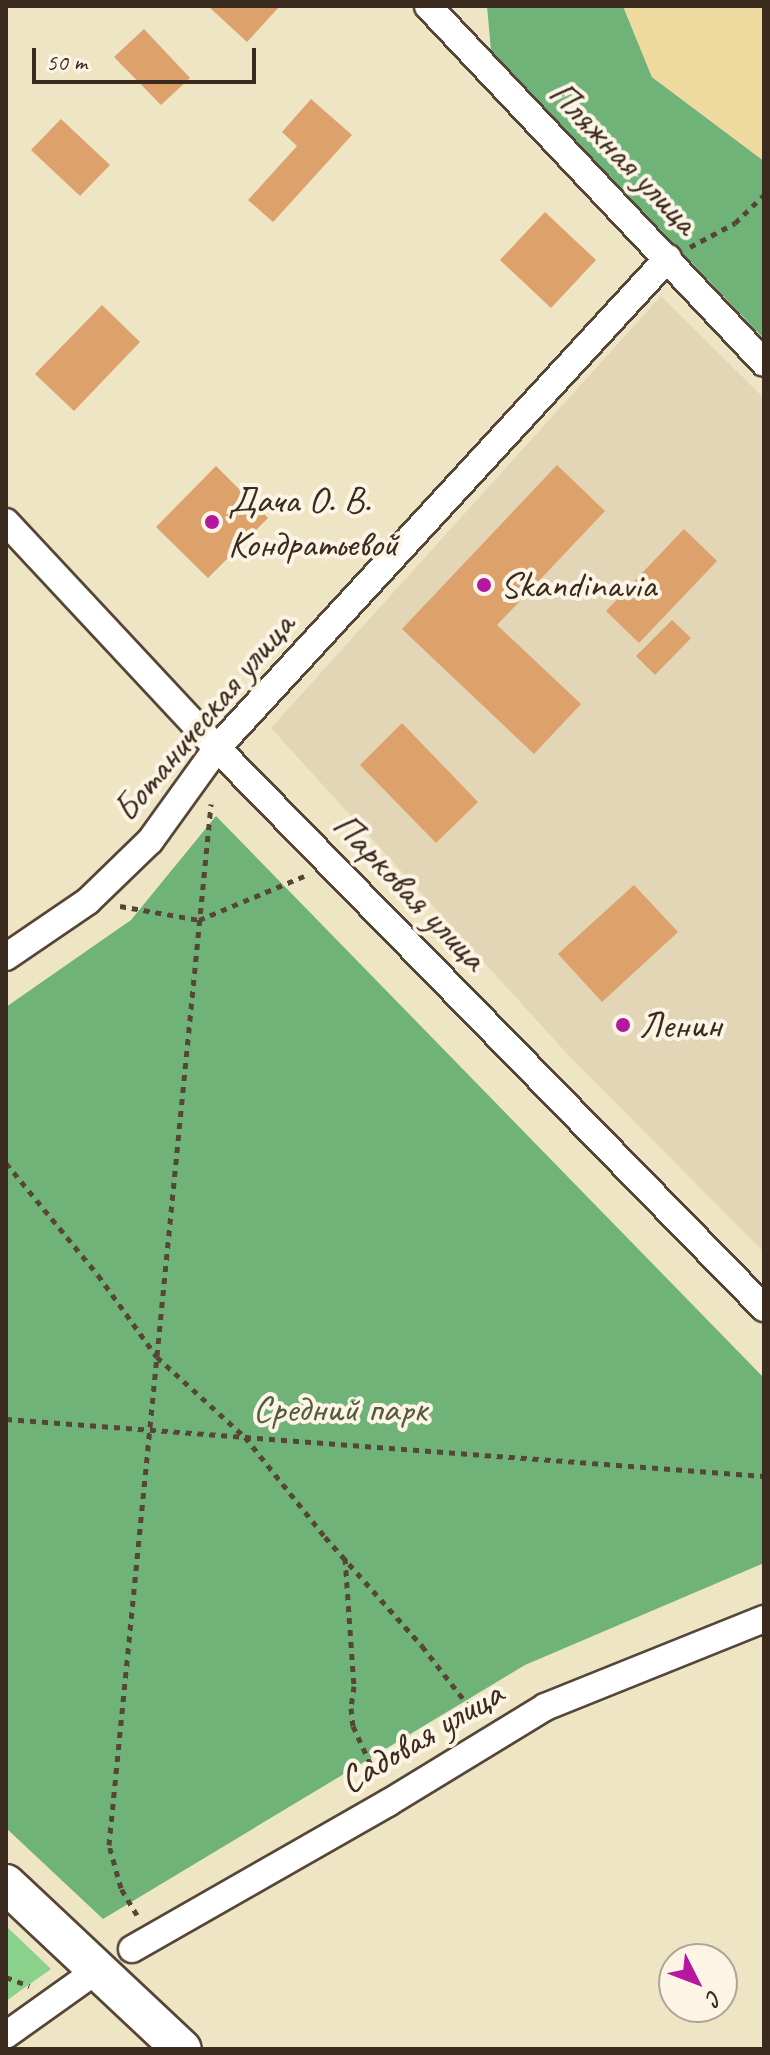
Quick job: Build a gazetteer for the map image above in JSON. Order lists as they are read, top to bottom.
{
  "streets": {
    "street": [
      "Пляжная улица",
      "Ботаническая улица",
      "Парковая улица",
      "Садовая улица"
    ]
  },
  "crossings": [
    ["Пляжная улица", "Ботаническая улица"],
    ["Ботаническая улица", "Парковая улица"]
  ],
  "parks": ["Средний парк"],
  "places": ["Дача О. В. Кондратьевой", "Skandinavia", "Ленин"],
  "scale_bar": "50 m",
  "north": "bottom right"
}
